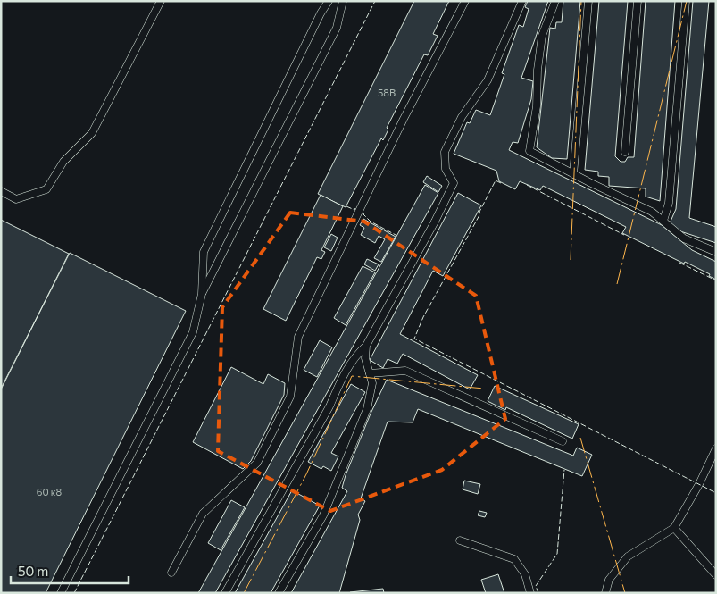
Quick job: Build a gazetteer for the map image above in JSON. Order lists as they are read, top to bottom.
{
  "house_numbers": ["58В", "60 к8"],
  "scale_bar": "50 m"
}
